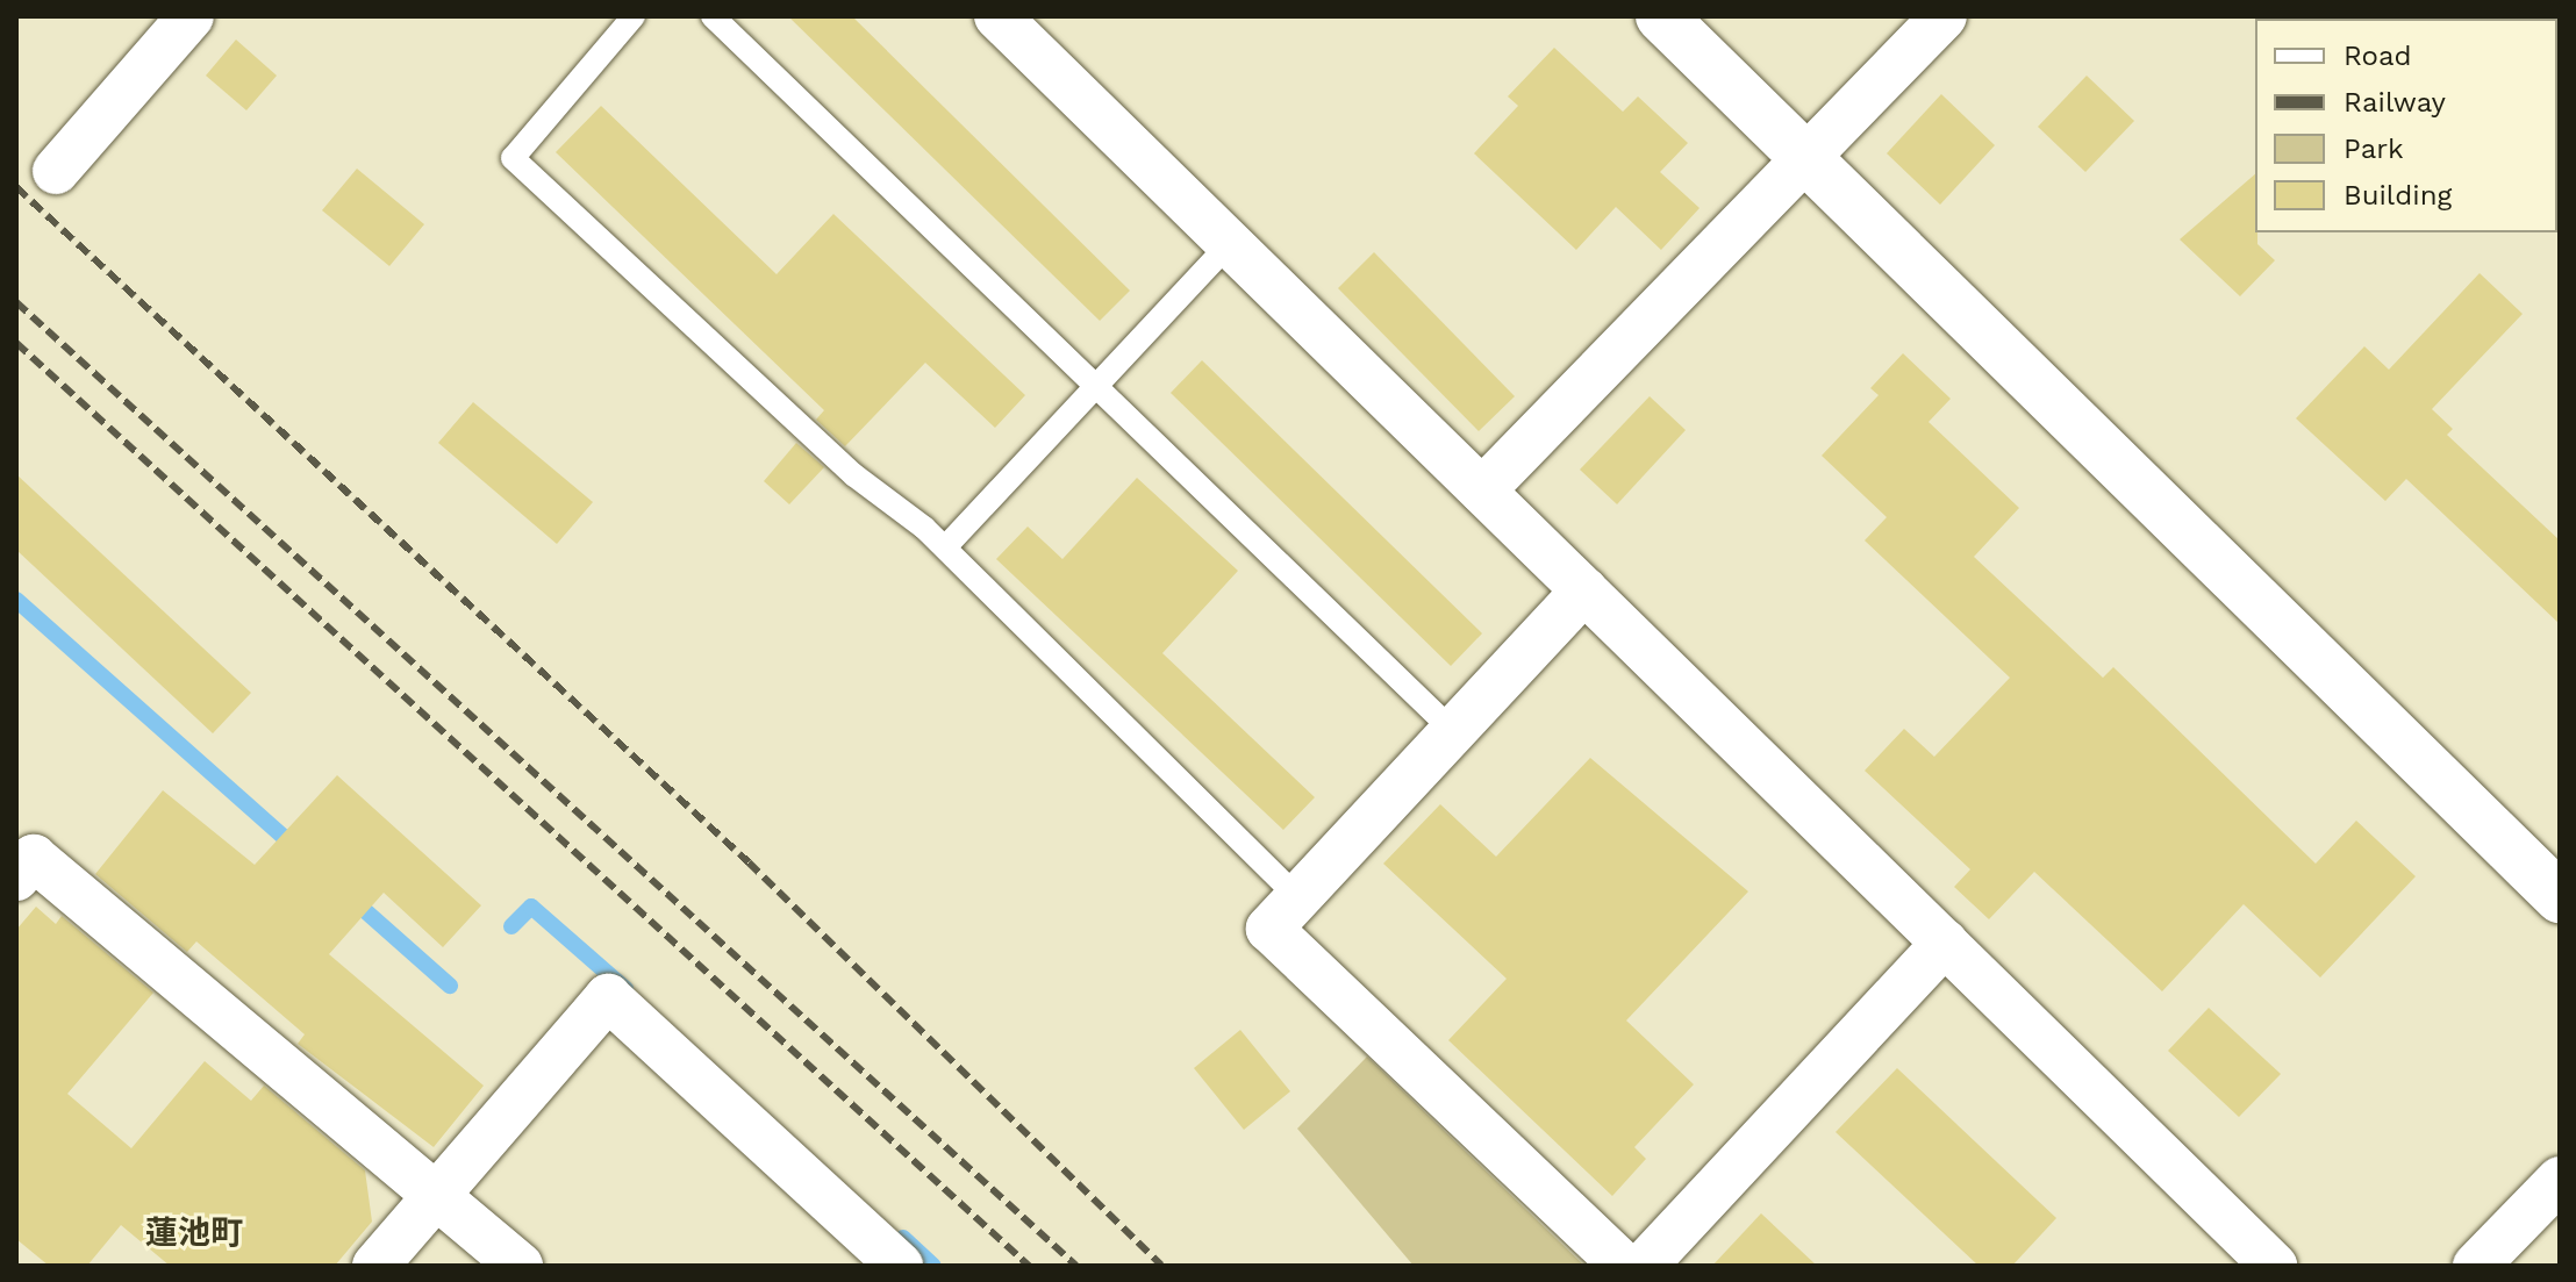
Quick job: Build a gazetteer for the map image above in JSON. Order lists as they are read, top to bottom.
{
  "districts": ["蓮池町"],
  "legend": [
    "Road",
    "Railway",
    "Park",
    "Building"
  ]
}
